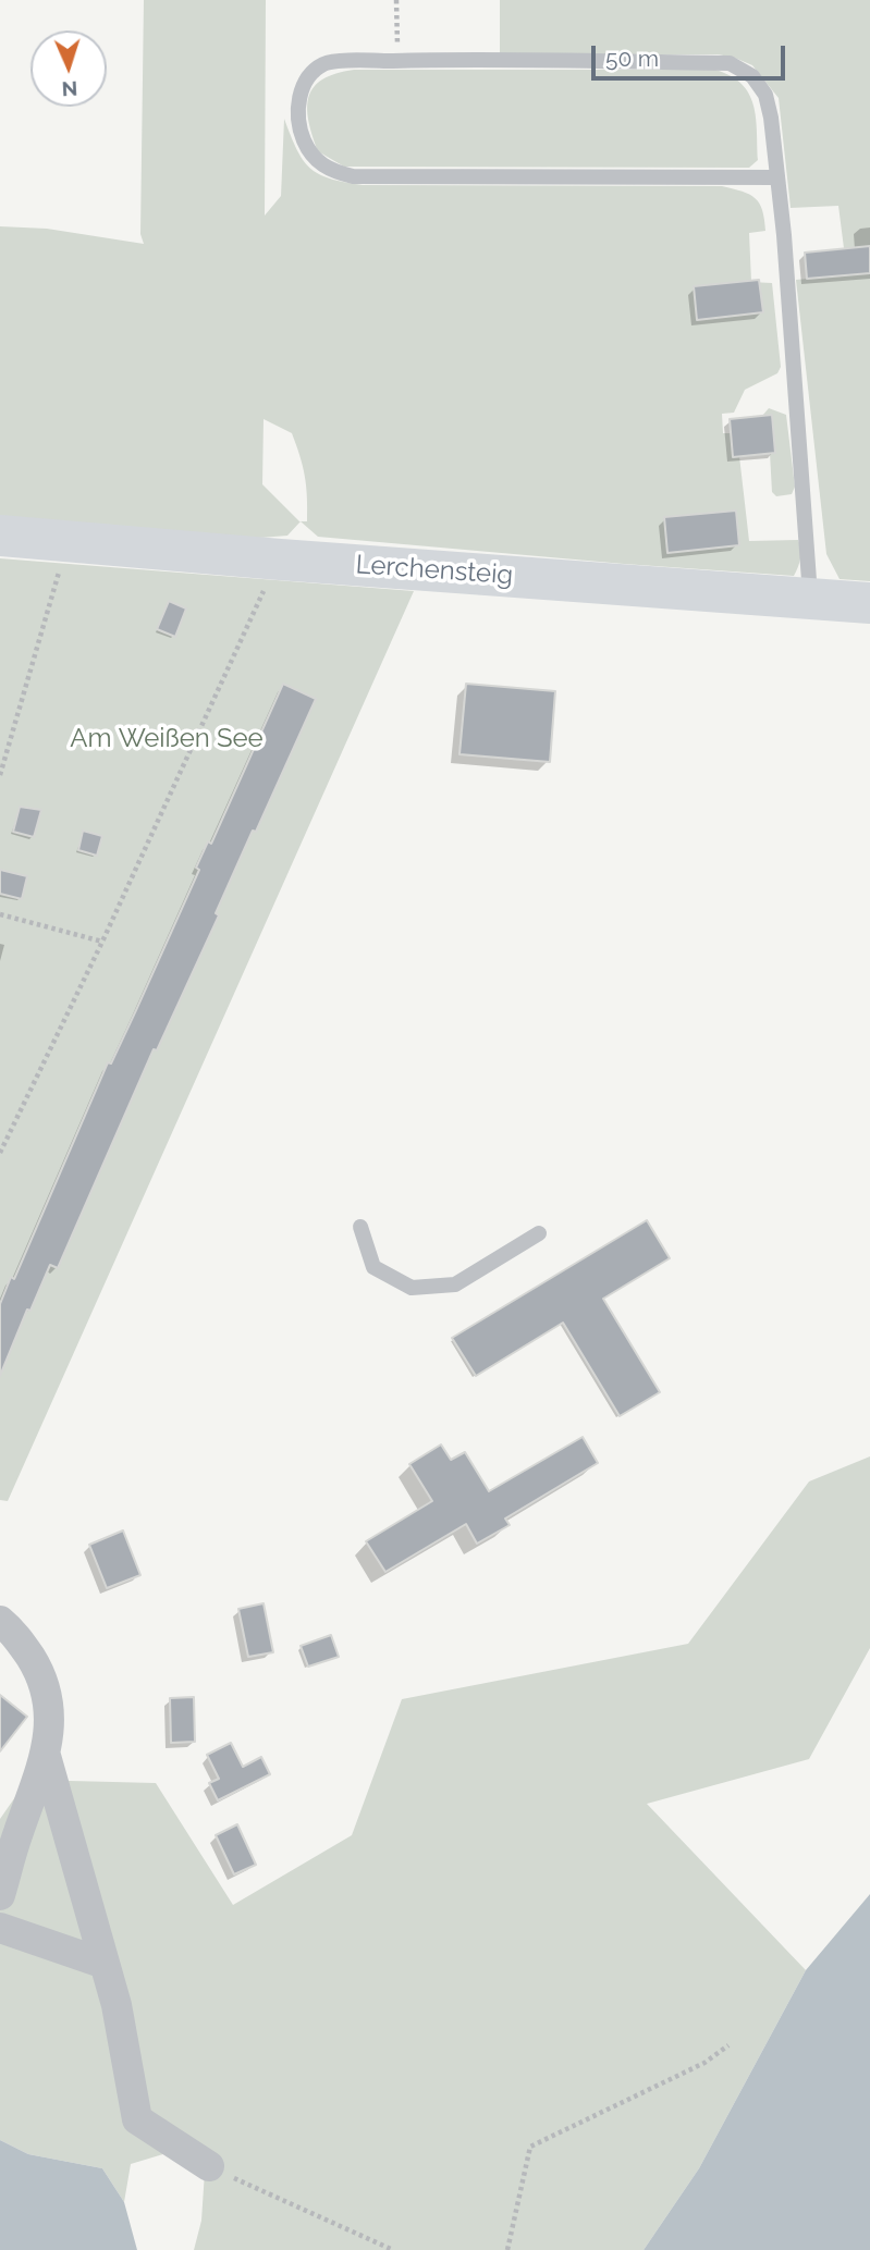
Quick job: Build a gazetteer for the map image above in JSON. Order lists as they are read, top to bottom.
{
  "streets": {
    "street": ["Lerchensteig"]
  },
  "parks": ["Am Weißen See"],
  "scale_bar": "50 m",
  "north": "bottom"
}
